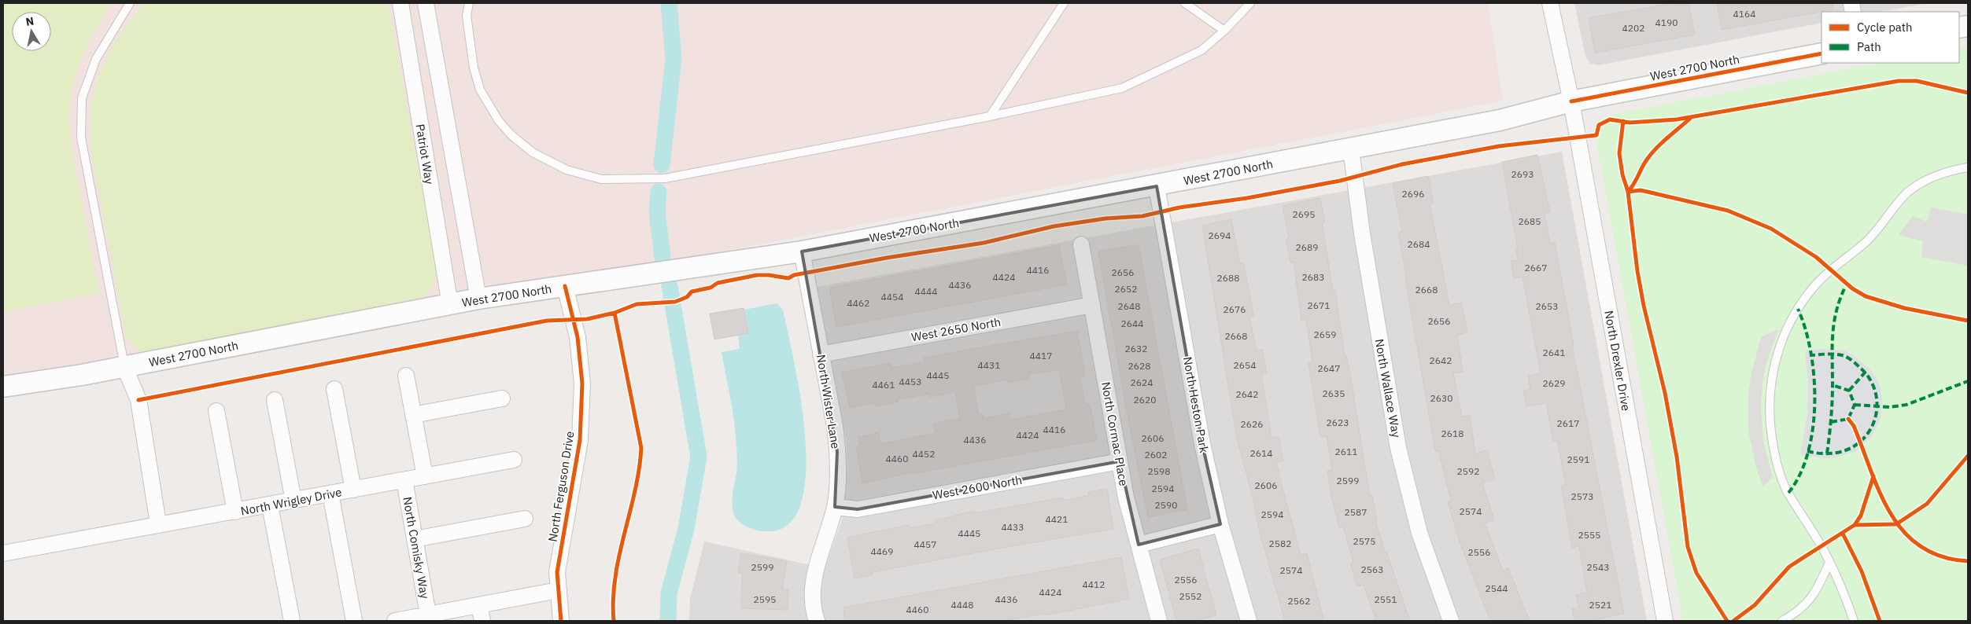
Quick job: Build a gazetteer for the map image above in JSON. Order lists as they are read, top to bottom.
{
  "streets": {
    "street": [
      "West 2700 North",
      "Patriot Way",
      "West 2650 North",
      "North Drexler Drive",
      "North Wallace Way",
      "North Wister Lane",
      "North Heston Park",
      "North Cormac Place",
      "North Ferguson Drive",
      "West 2600 North",
      "North Wrigley Drive",
      "North Comisky Way"
    ]
  },
  "crossings": [
    ["West 2700 North", "Patriot Way"],
    ["West 2700 North", "North Drexler Drive"],
    ["West 2700 North", "North Wallace Way"],
    ["West 2700 North", "North Wister Lane"],
    ["West 2700 North", "North Heston Park"],
    ["West 2700 North", "North Ferguson Drive"],
    ["West 2650 North", "North Wister Lane"],
    ["West 2650 North", "North Cormac Place"],
    ["North Wister Lane", "West 2600 North"],
    ["North Cormac Place", "West 2600 North"],
    ["North Wrigley Drive", "North Comisky Way"]
  ],
  "house_numbers": [
    "4164",
    "4190",
    "4202",
    "2693",
    "2696",
    "2695",
    "2685",
    "2694",
    "2684",
    "2689",
    "2667",
    "4416",
    "2656",
    "4424",
    "2683",
    "2688",
    "4436",
    "2652",
    "2668",
    "4444",
    "4454",
    "4462",
    "2671",
    "2648",
    "2653",
    "2676",
    "2656",
    "2644",
    "2659",
    "2668",
    "2632",
    "2641",
    "4417",
    "2642",
    "4431",
    "2654",
    "2628",
    "2647",
    "4445",
    "4453",
    "2624",
    "2629",
    "4461",
    "2635",
    "2642",
    "2630",
    "2620",
    "2623",
    "2617",
    "2626",
    "4416",
    "2618",
    "4424",
    "2606",
    "4436",
    "2611",
    "2614",
    "4452",
    "2602",
    "4460",
    "2591",
    "2598",
    "2592",
    "2599",
    "2606",
    "2594",
    "2573",
    "2590",
    "2574",
    "2587",
    "2594",
    "4421",
    "4433",
    "4445",
    "2555",
    "2575",
    "2582",
    "4457",
    "4469",
    "2556",
    "2599",
    "2543",
    "2563",
    "2574",
    "2556",
    "4412",
    "2544",
    "4424",
    "2552",
    "2595",
    "4436",
    "2551",
    "2562",
    "4448",
    "2521",
    "4460"
  ],
  "legend": ["Cycle path", "Path"],
  "north": "top"
}
